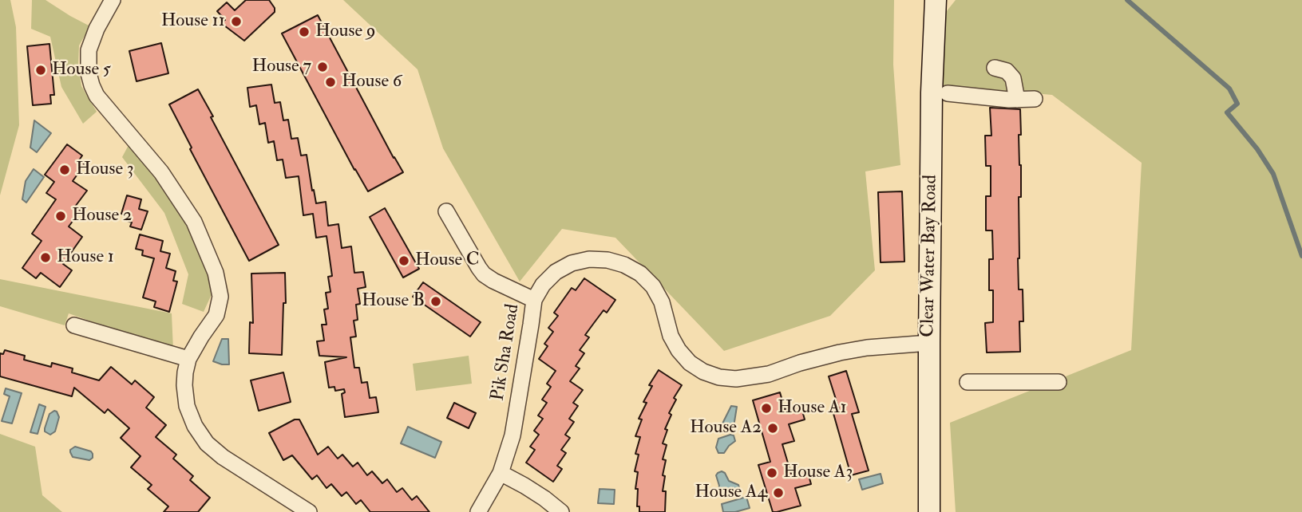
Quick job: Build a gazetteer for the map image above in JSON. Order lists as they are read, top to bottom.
{
  "streets": {
    "main road": ["Clear Water Bay Road"],
    "street": ["Pik Sha Road"]
  },
  "crossings": [
    ["Clear Water Bay Road", "Pik Sha Road"]
  ],
  "places": [
    "House 11",
    "House 9",
    "House 7",
    "House 5",
    "House 6",
    "House 3",
    "House 2",
    "House 1",
    "House C",
    "House B",
    "House A1",
    "House A2",
    "House A3",
    "House A4"
  ]
}
